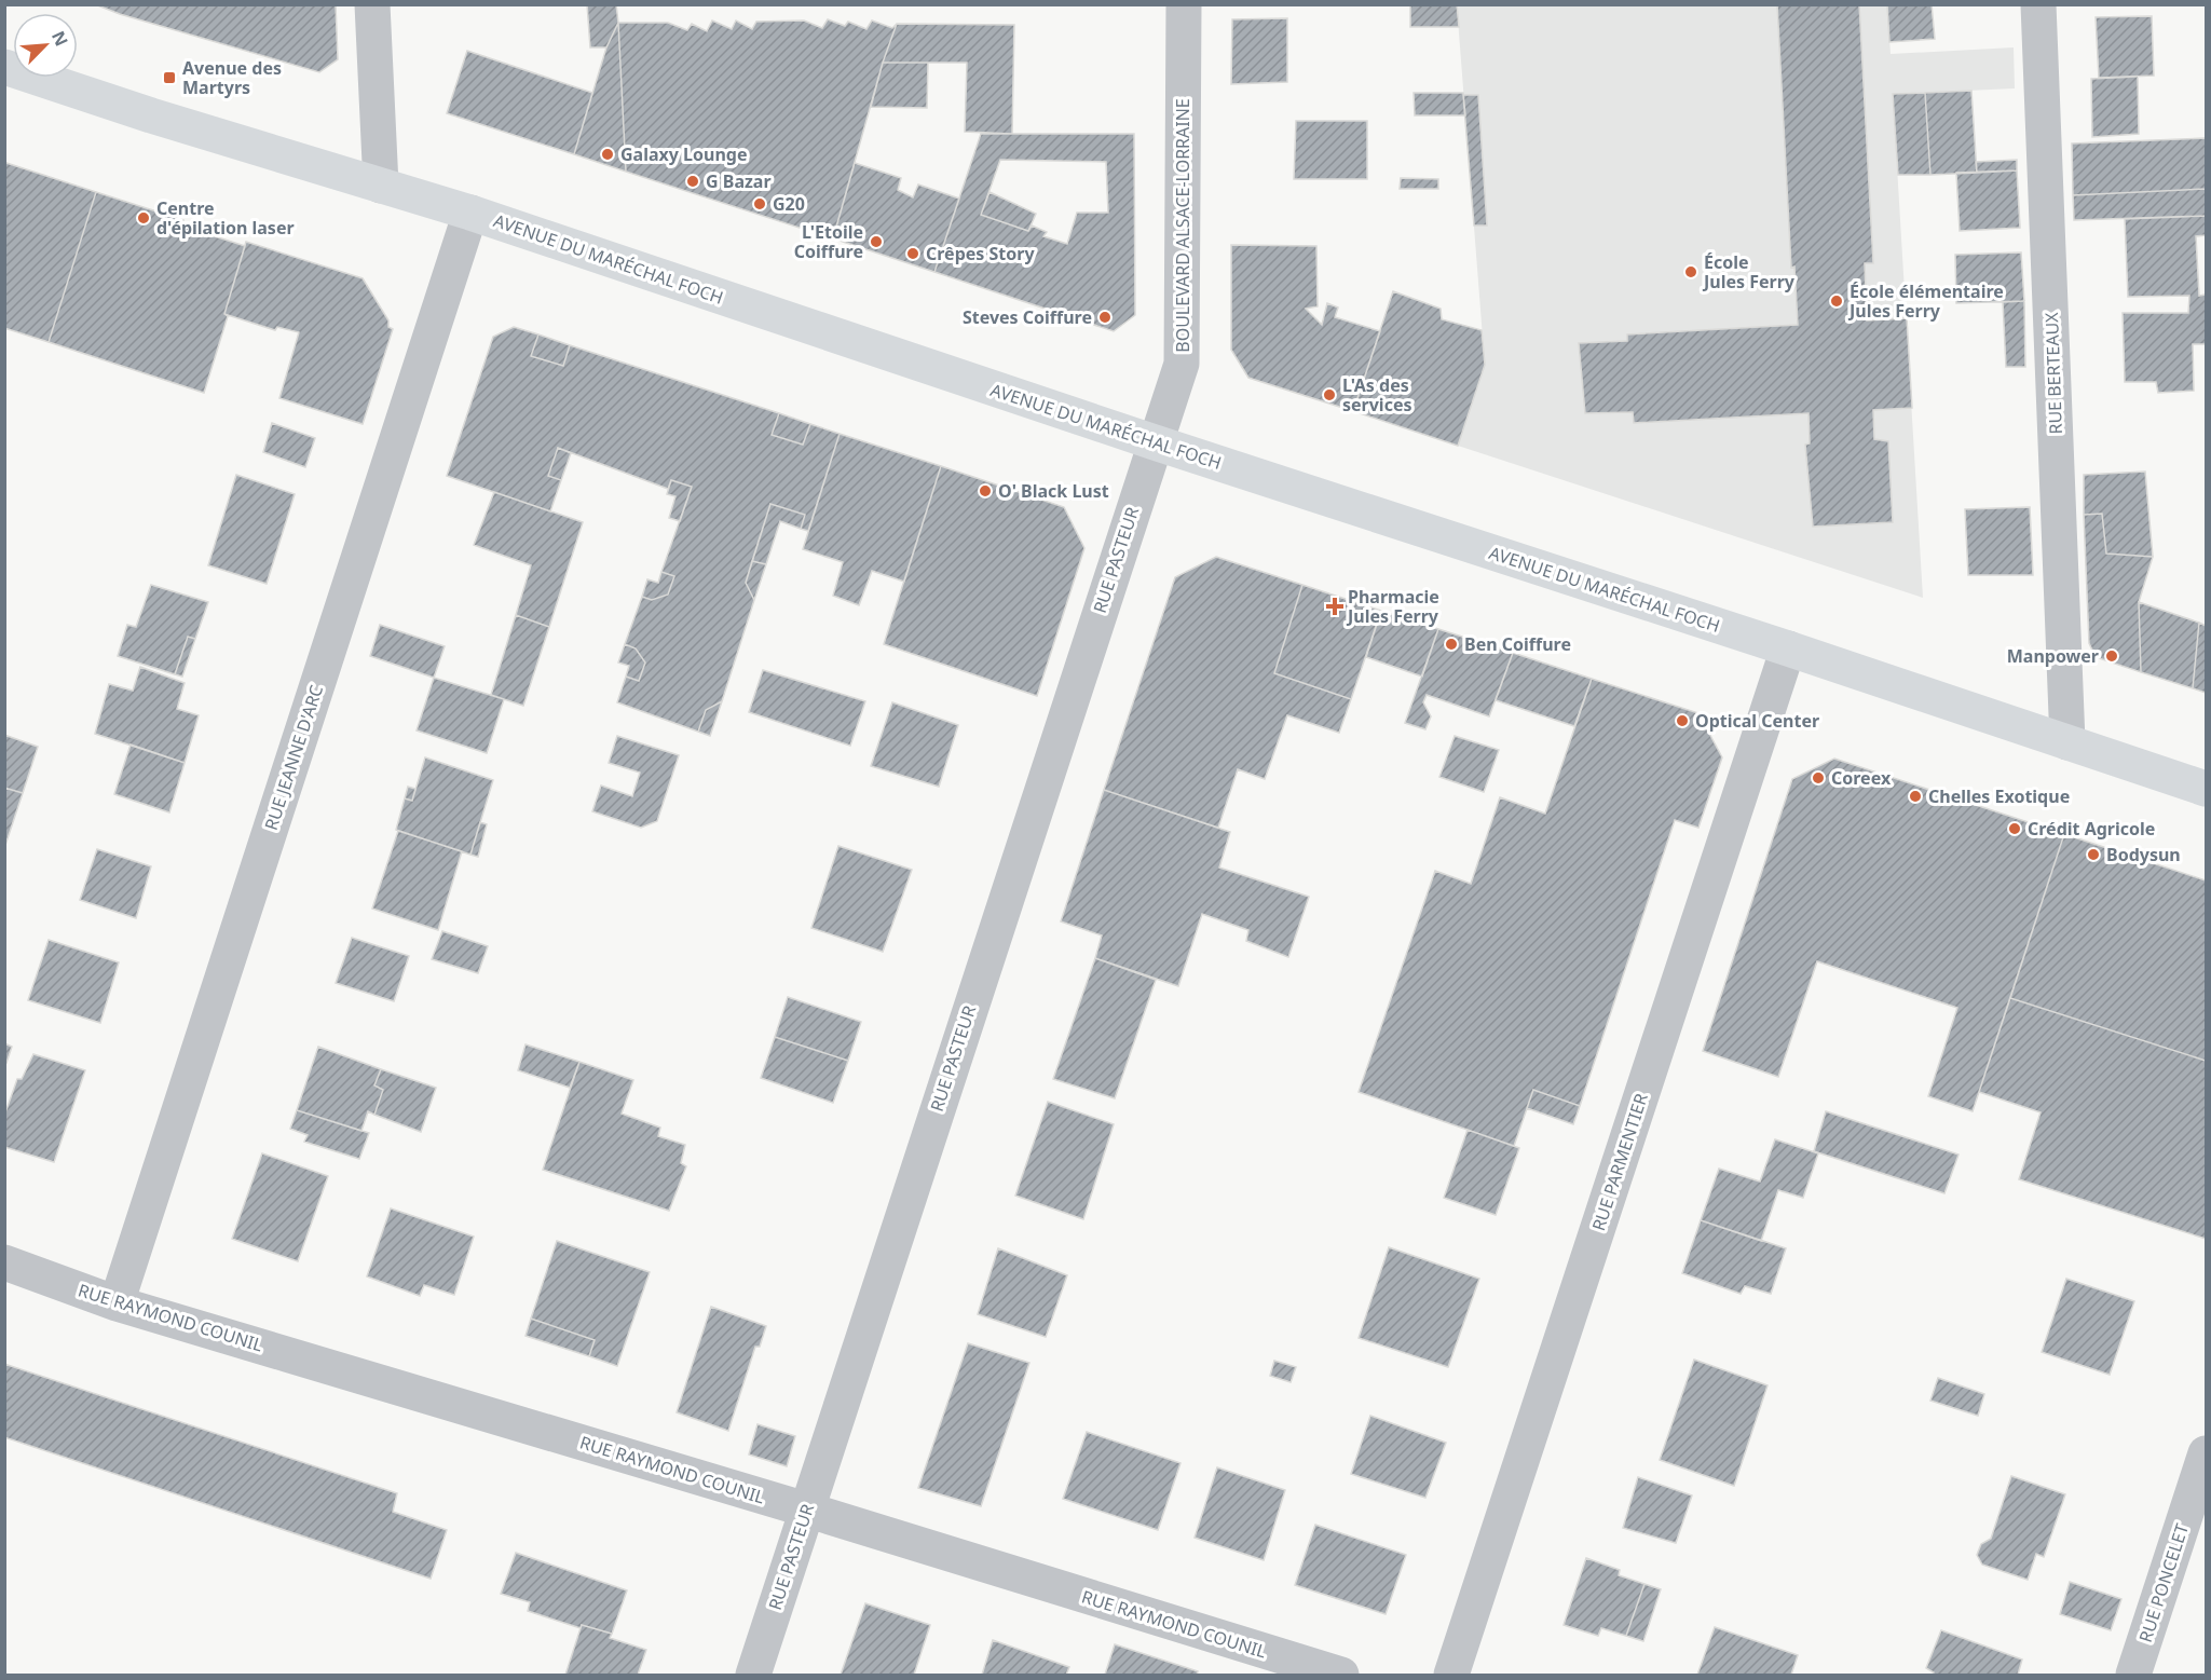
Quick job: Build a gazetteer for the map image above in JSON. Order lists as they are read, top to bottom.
{
  "streets": {
    "street": [
      "BOULEVARD ALSACE-LORRAINE",
      "AVENUE DU MARÉCHAL FOCH",
      "RUE BERTEAUX",
      "RUE PASTEUR",
      "RUE JEANNE D'ARC",
      "RUE PARMENTIER",
      "RUE RAYMOND COUNIL",
      "RUE PONCELET"
    ]
  },
  "crossings": [
    ["BOULEVARD ALSACE-LORRAINE", "AVENUE DU MARÉCHAL FOCH"],
    ["BOULEVARD ALSACE-LORRAINE", "RUE PASTEUR"],
    ["AVENUE DU MARÉCHAL FOCH", "RUE BERTEAUX"],
    ["AVENUE DU MARÉCHAL FOCH", "RUE PASTEUR"],
    ["AVENUE DU MARÉCHAL FOCH", "RUE JEANNE D'ARC"],
    ["AVENUE DU MARÉCHAL FOCH", "RUE PARMENTIER"],
    ["RUE PASTEUR", "RUE RAYMOND COUNIL"],
    ["RUE JEANNE D'ARC", "RUE RAYMOND COUNIL"]
  ],
  "places": {
    "transit": ["Avenue des Martyrs"],
    "other": [
      "Galaxy Lounge",
      "G Bazar",
      "G20",
      "Centre d'épilation laser",
      "L'Etoile Coiffure",
      "Crêpes Story",
      "École Jules Ferry",
      "École élémentaire Jules Ferry",
      "Steves Coiffure",
      "L'As des services",
      "O' Black Lust",
      "Ben Coiffure",
      "Manpower",
      "Optical Center",
      "Coreex",
      "Chelles Exotique",
      "Crédit Agricole",
      "Bodysun"
    ],
    "health": ["Pharmacie Jules Ferry"]
  },
  "north": "top right"
}
